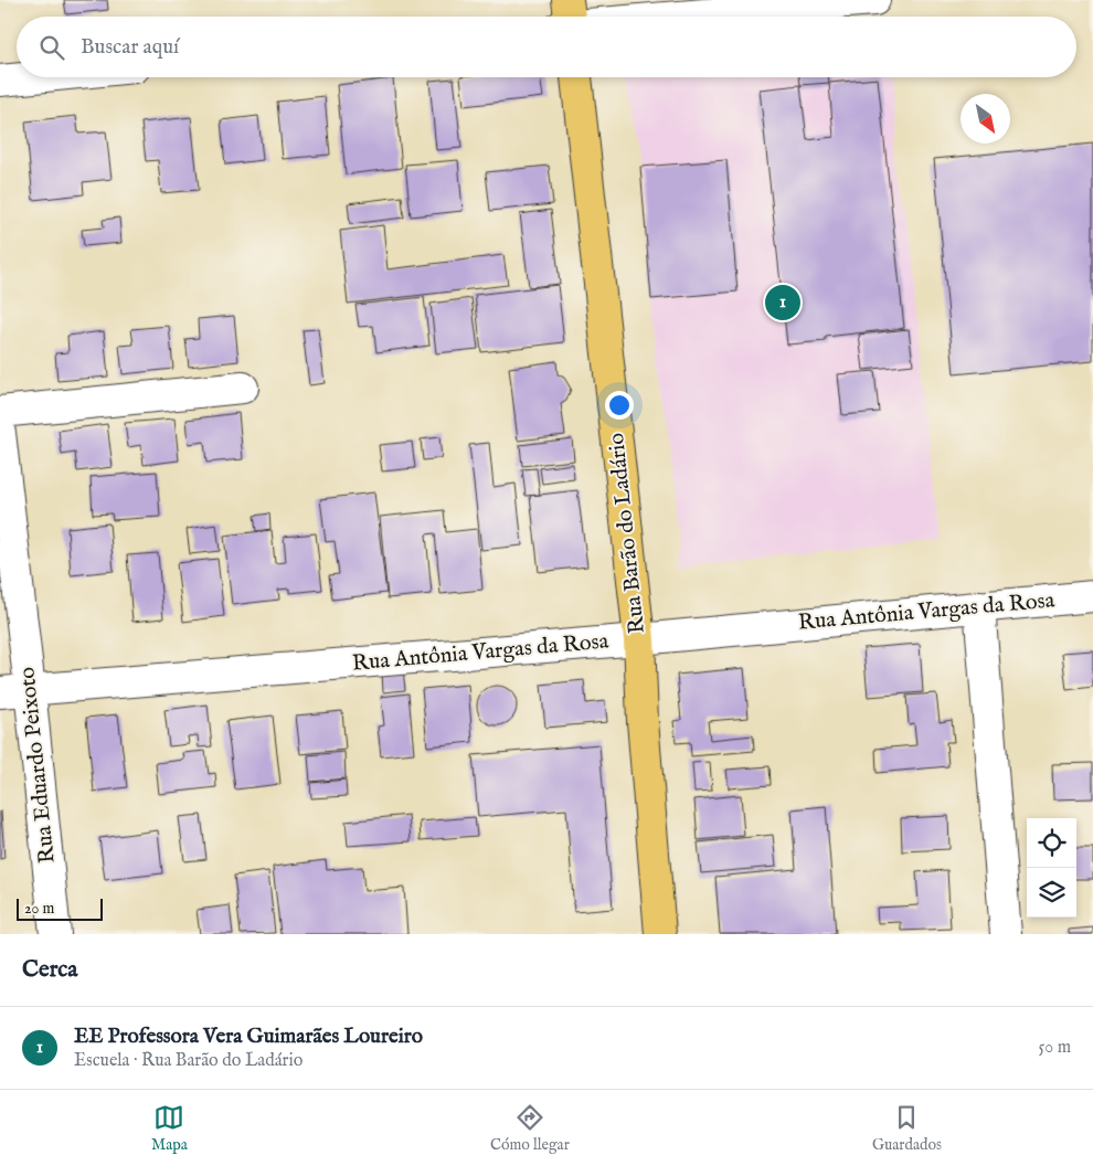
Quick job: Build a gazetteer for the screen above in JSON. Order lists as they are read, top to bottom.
{
  "streets": {
    "main road": ["Rua Barão do Ladário"],
    "street": ["Rua Antônia Vargas da Rosa", "Rua Eduardo Peixoto"]
  },
  "crossings": [
    ["Rua Barão do Ladário", "Rua Antônia Vargas da Rosa"],
    ["Rua Antônia Vargas da Rosa", "Rua Eduardo Peixoto"]
  ],
  "scale_bar": "20 m",
  "north": "bottom right",
  "page": {
    "search": "Buscar aquí",
    "pins": "1",
    "scale": "20 m",
    "heading": "Cerca",
    "list": [
      {
        "mark": "1",
        "name": "EE Professora Vera Guimarães Loureiro",
        "note": "Escuela · Rua Barão do Ladário",
        "value": "50 m"
      }
    ],
    "nav": ["Mapa", "Cómo llegar", "Guardados"]
  }
}
